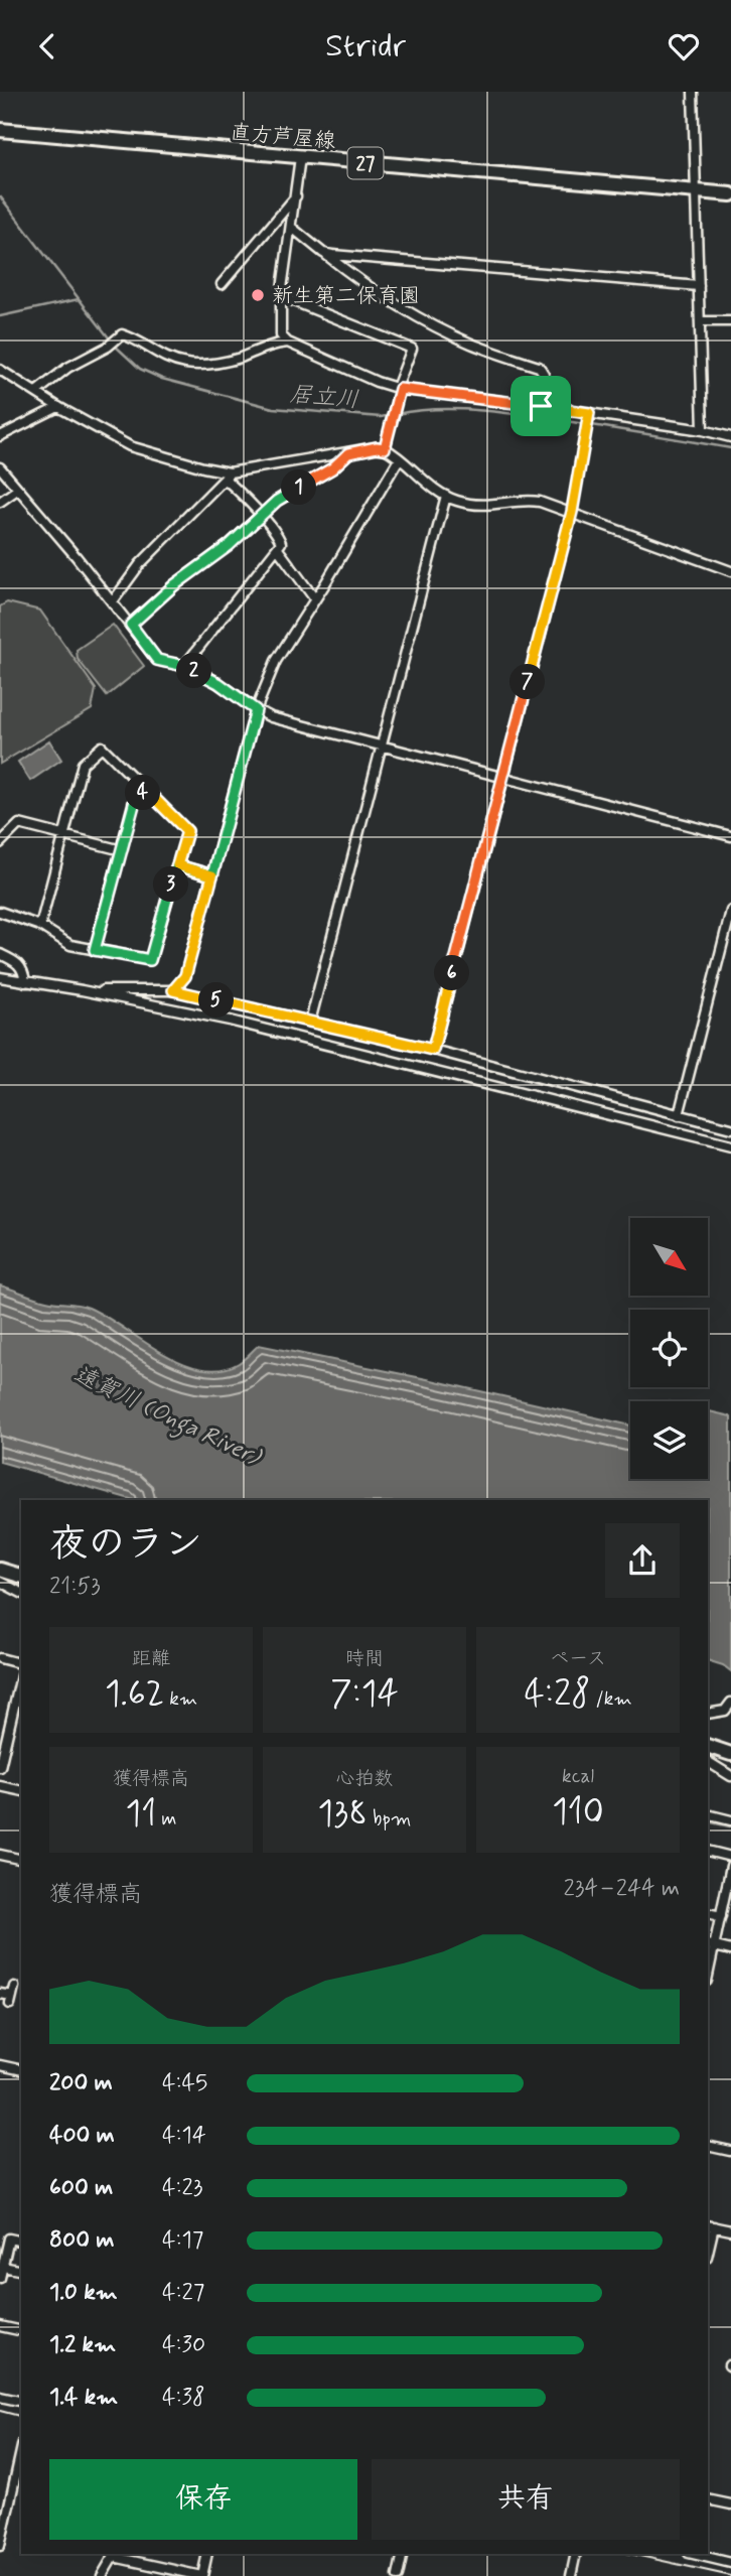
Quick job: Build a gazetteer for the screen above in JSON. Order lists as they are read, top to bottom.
{
  "streets": {
    "main road": ["直方芦屋線", "27"]
  },
  "water": ["居立川", "遠賀川 (Onga River)"],
  "places": ["新生第二保育園"],
  "north": "bottom right",
  "page": {
    "header": "Stridr",
    "pins": [
      "1",
      "2",
      "7",
      "4",
      "3",
      "6",
      "5"
    ],
    "heading": ["夜のラン", "21:53"],
    "stats": [
      ["距離", "1.62 km"],
      ["時間", "7:14"],
      ["ペース", "4:28 /km"],
      ["獲得標高", "11 m"],
      ["心拍数", "138 bpm"],
      ["kcal", "110"]
    ],
    "chart": ["獲得標高", "234–244 m"],
    "list": [
      {
        "name": "200 m",
        "note": "4:45"
      },
      {
        "name": "400 m",
        "note": "4:14"
      },
      {
        "name": "600 m",
        "note": "4:23"
      },
      {
        "name": "800 m",
        "note": "4:17"
      },
      {
        "name": "1.0 km",
        "note": "4:27"
      },
      {
        "name": "1.2 km",
        "note": "4:30"
      },
      {
        "name": "1.4 km",
        "note": "4:38"
      }
    ],
    "buttons": ["保存", "共有"]
  }
}
